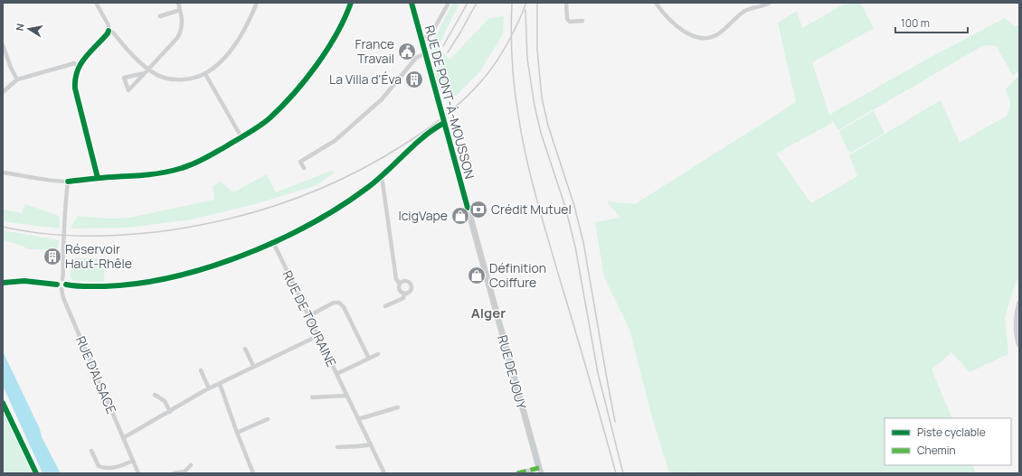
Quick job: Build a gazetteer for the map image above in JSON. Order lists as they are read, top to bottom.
{
  "streets": {
    "main road": ["RUE DE PONT-À-MOUSSON", "RUE DE JOUY"],
    "street": ["RUE DE TOURAINE", "RUE D'ALSACE"]
  },
  "crossings": [
    ["RUE DE PONT-À-MOUSSON", "RUE DE JOUY"]
  ],
  "districts": ["Alger"],
  "places": {
    "public building": ["France Travail"],
    "building": ["La Villa d'Éva", "Réservoir Haut-Rhêle"],
    "bank": ["Crédit Mutuel"],
    "shop": ["IcigVape", "Définition Coiffure"]
  },
  "legend": ["Piste cyclable", "Chemin"],
  "scale_bar": "100 m",
  "north": "left"
}
